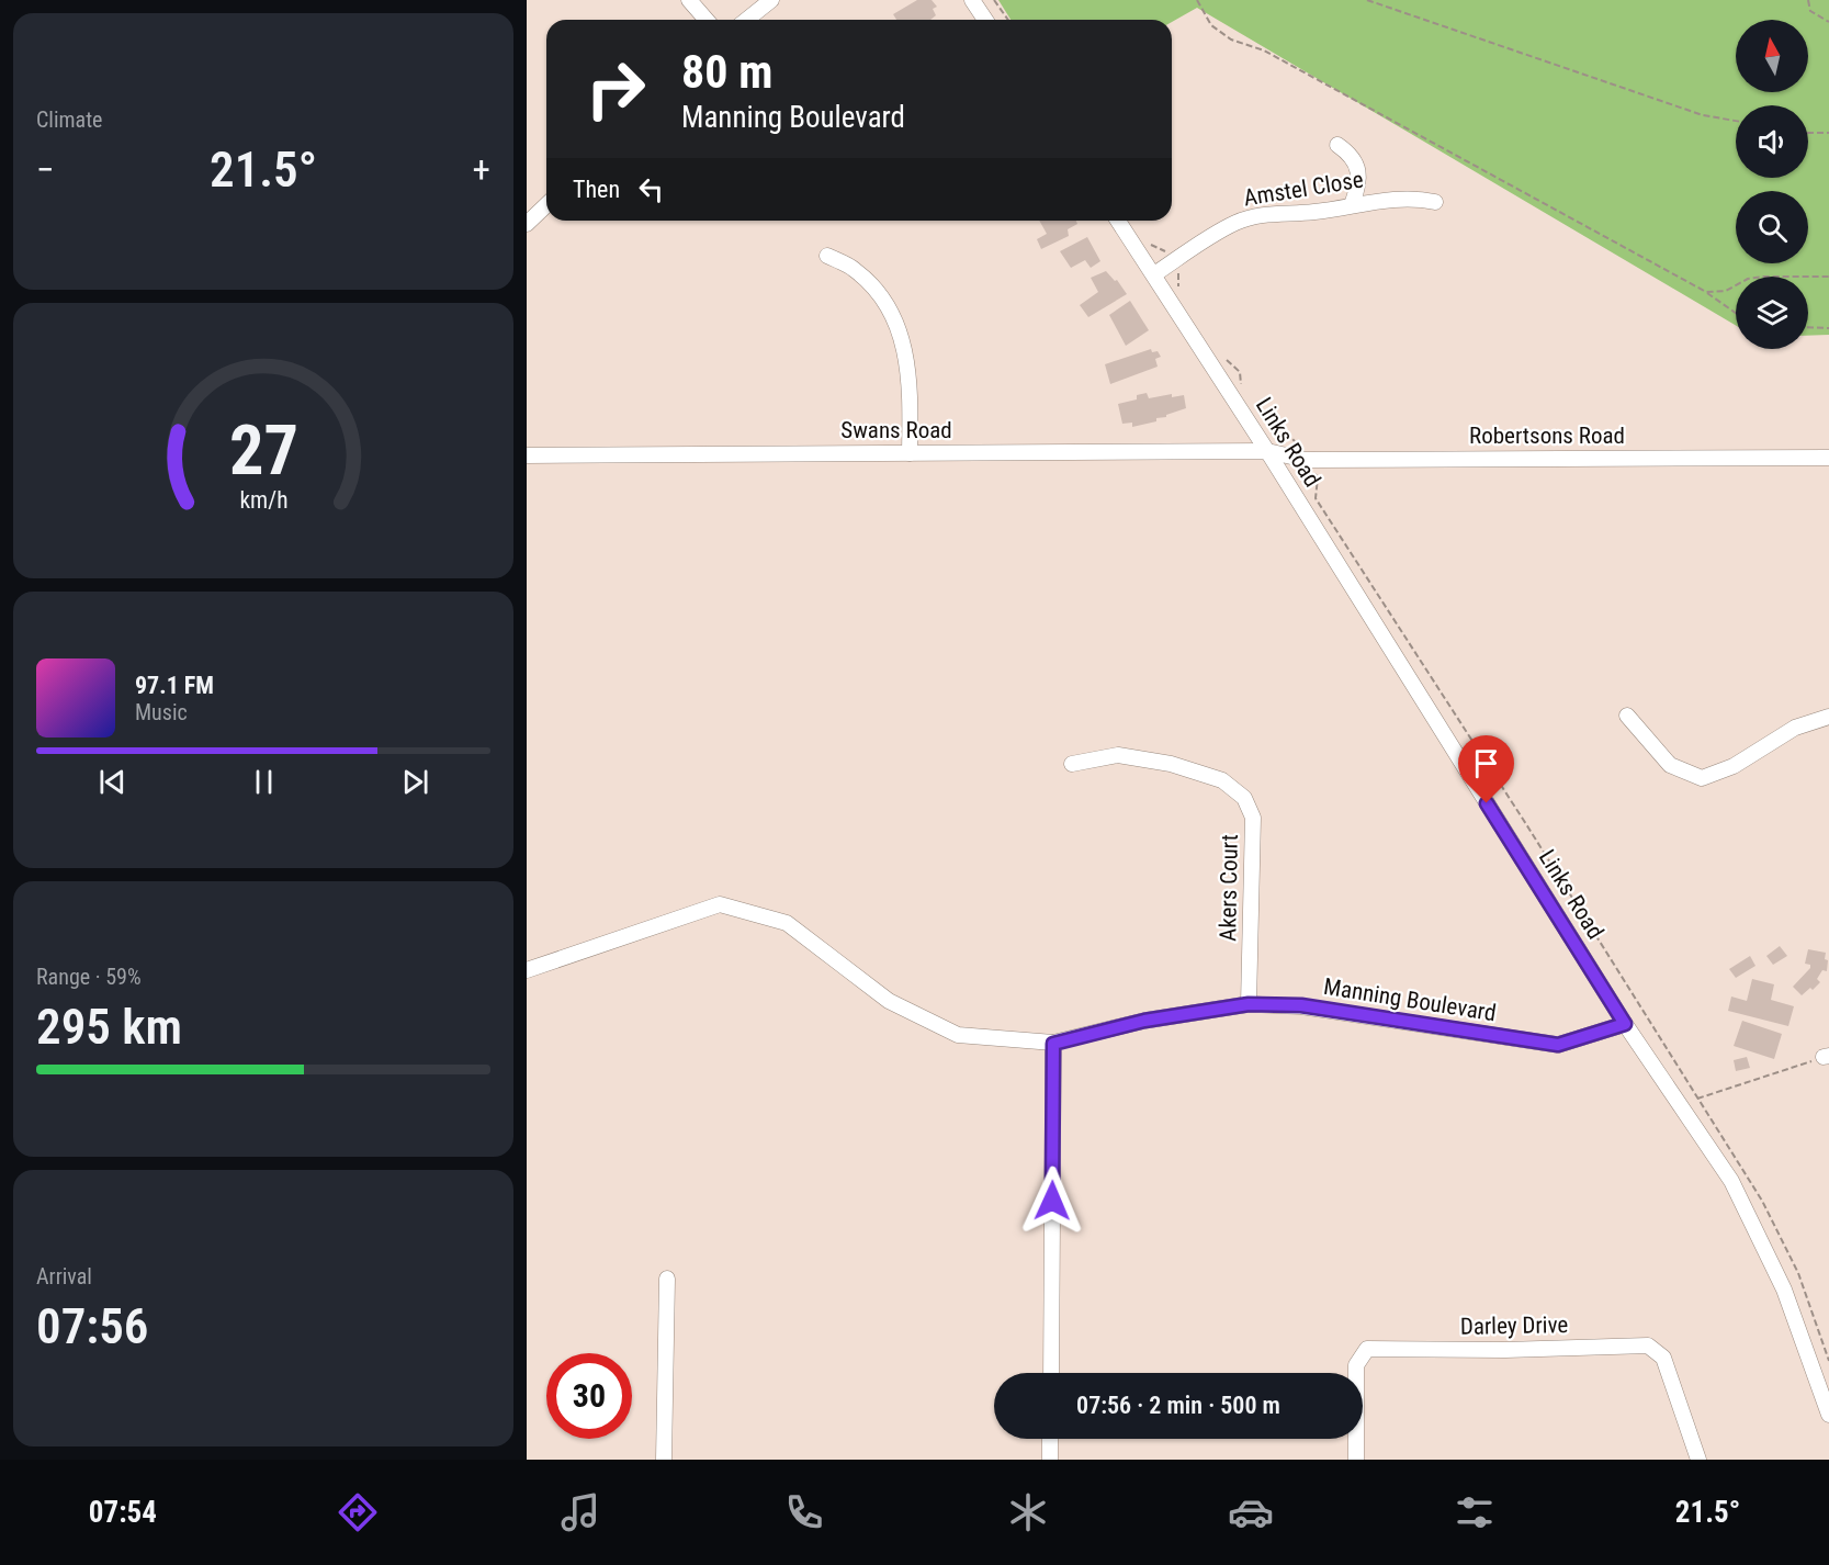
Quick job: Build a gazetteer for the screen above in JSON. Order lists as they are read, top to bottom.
{
  "streets": {
    "street": [
      "Amstel Close",
      "Swans Road",
      "Robertsons Road",
      "Links Road",
      "Akers Court",
      "Manning Boulevard",
      "Darley Drive"
    ]
  },
  "crossings": [
    ["Amstel Close", "Links Road"],
    ["Swans Road", "Robertsons Road"],
    ["Swans Road", "Links Road"],
    ["Robertsons Road", "Links Road"],
    ["Links Road", "Manning Boulevard"],
    ["Akers Court", "Manning Boulevard"]
  ],
  "north": "top",
  "page": {
    "tile": [
      "Climate",
      ["Range · 59%", "295 km"],
      ["Arrival", "07:56"]
    ],
    "turn": ["80 m", "Manning Boulevard"],
    "heat": ["−", "21.5°", "+"],
    "then": "Then",
    "song": ["97.1 FM", "Music"],
    "limit": "30",
    "trip": "07:56 · 2 min · 500 m",
    "tabs": ["07:54", "21.5°"],
    "gauge": ["27", "km/h"]
  }
}
